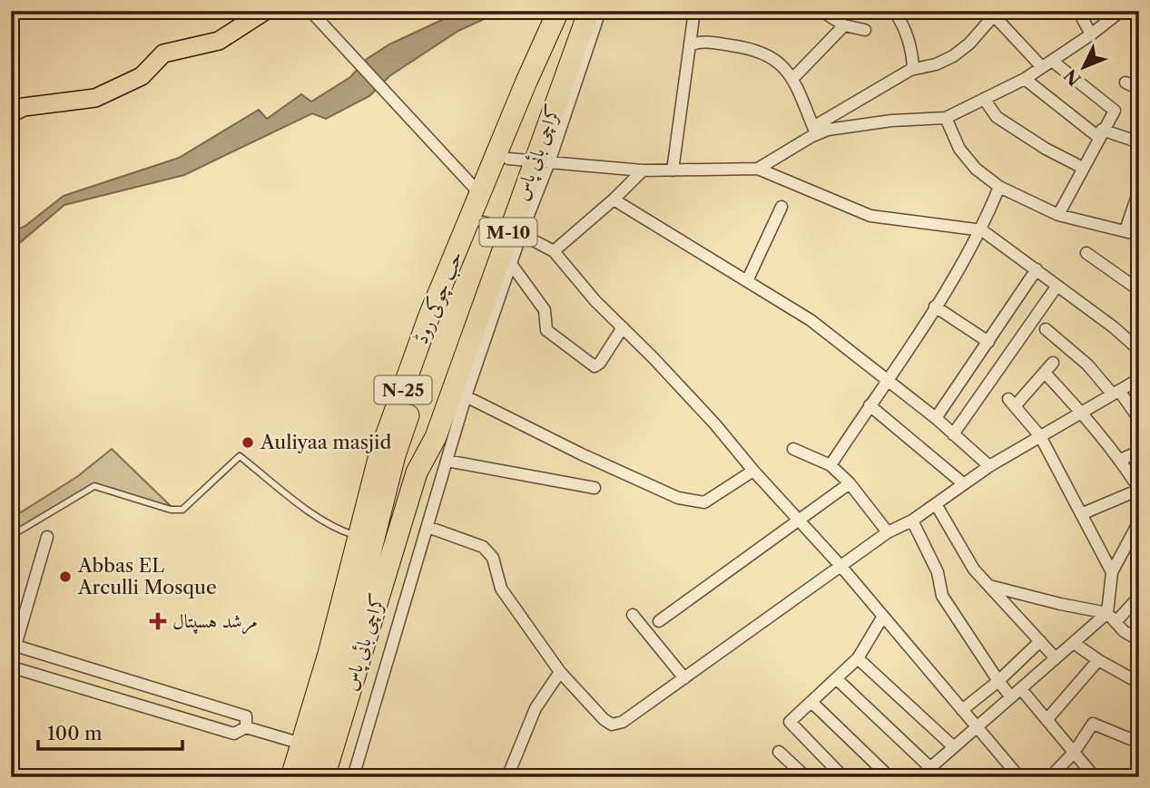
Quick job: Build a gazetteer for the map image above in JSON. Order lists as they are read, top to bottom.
{
  "streets": {
    "highway": [
      "کراچی بائی پاس",
      "M-10",
      "حب چوکی روڈ",
      "N-25"
    ]
  },
  "places": {
    "other": ["Auliyaa masjid", "Abbas EL Arculli Mosque"],
    "health": ["مرشد ہسپتال"]
  },
  "scale_bar": "100 m",
  "north": "bottom left"
}
